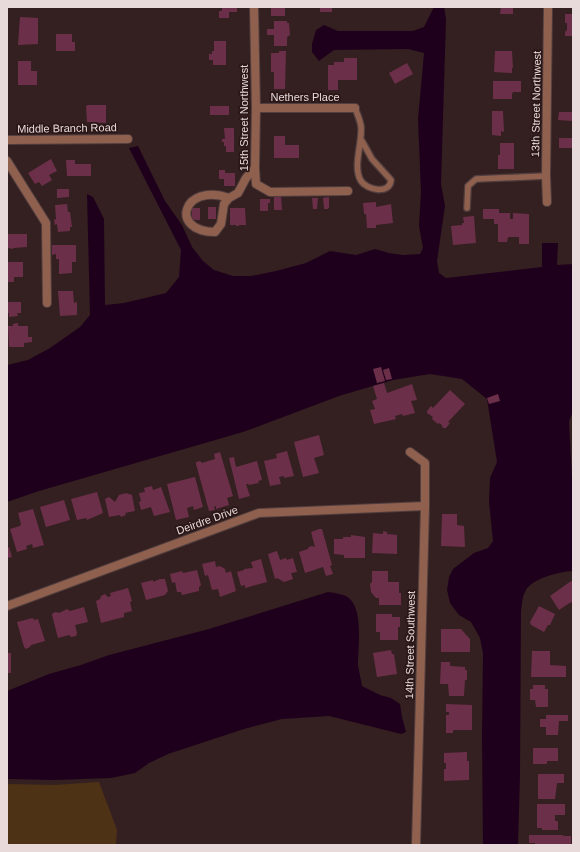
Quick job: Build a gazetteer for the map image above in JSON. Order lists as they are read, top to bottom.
{
  "streets": {
    "street": [
      "Nethers Place",
      "13th Street Northwest",
      "15th Street Northwest",
      "Middle Branch Road",
      "Deirdre Drive",
      "14th Street Southwest"
    ]
  },
  "crossings": [
    ["Nethers Place", "15th Street Northwest"],
    ["Deirdre Drive", "14th Street Southwest"]
  ]
}
